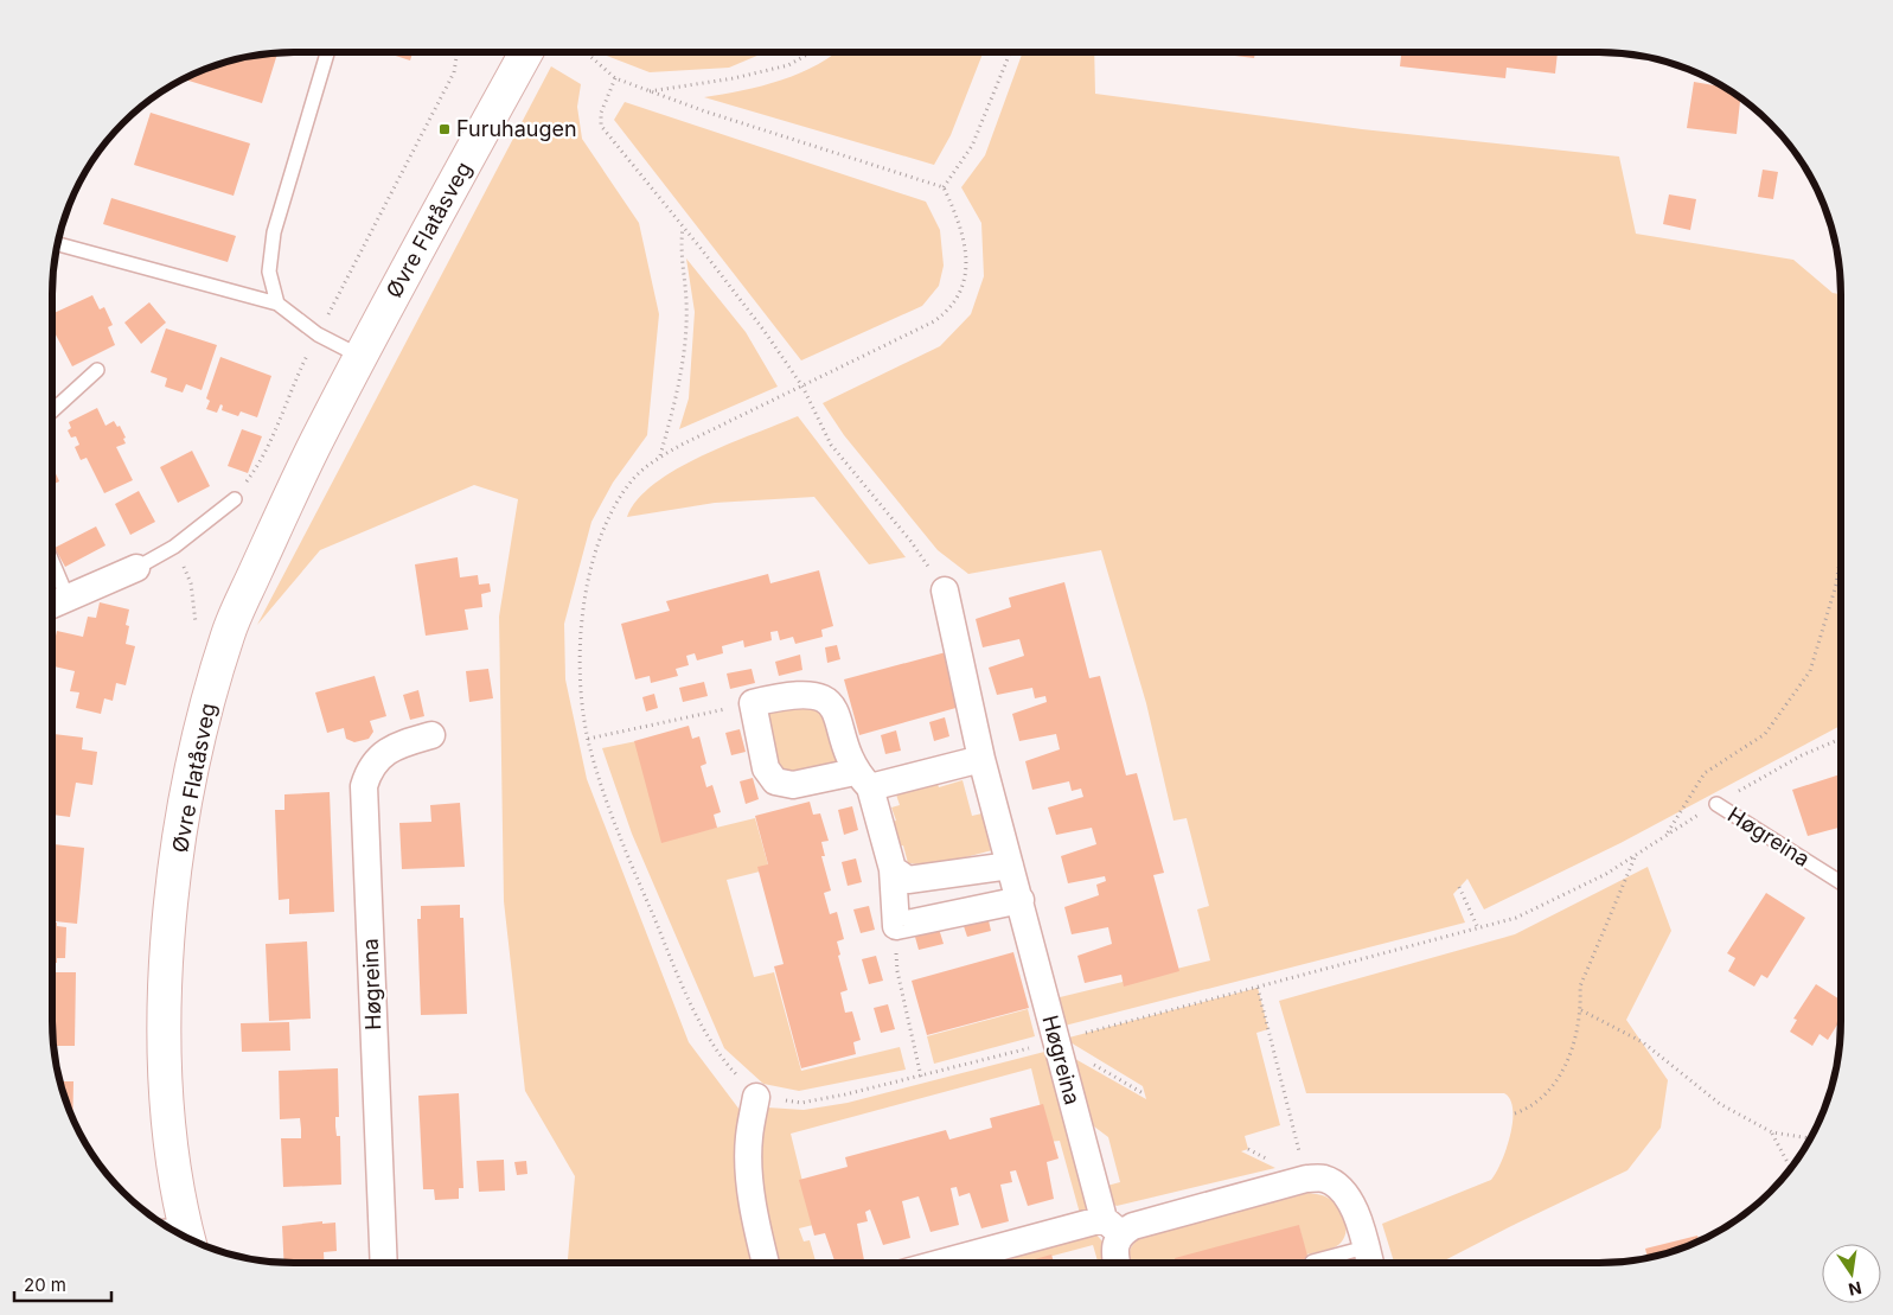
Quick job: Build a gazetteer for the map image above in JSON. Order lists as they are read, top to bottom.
{
  "streets": {
    "street": ["Øvre Flatåsveg", "Høgreina"]
  },
  "places": {
    "transit": ["Furuhaugen"]
  },
  "scale_bar": "20 m",
  "north": "bottom"
}
